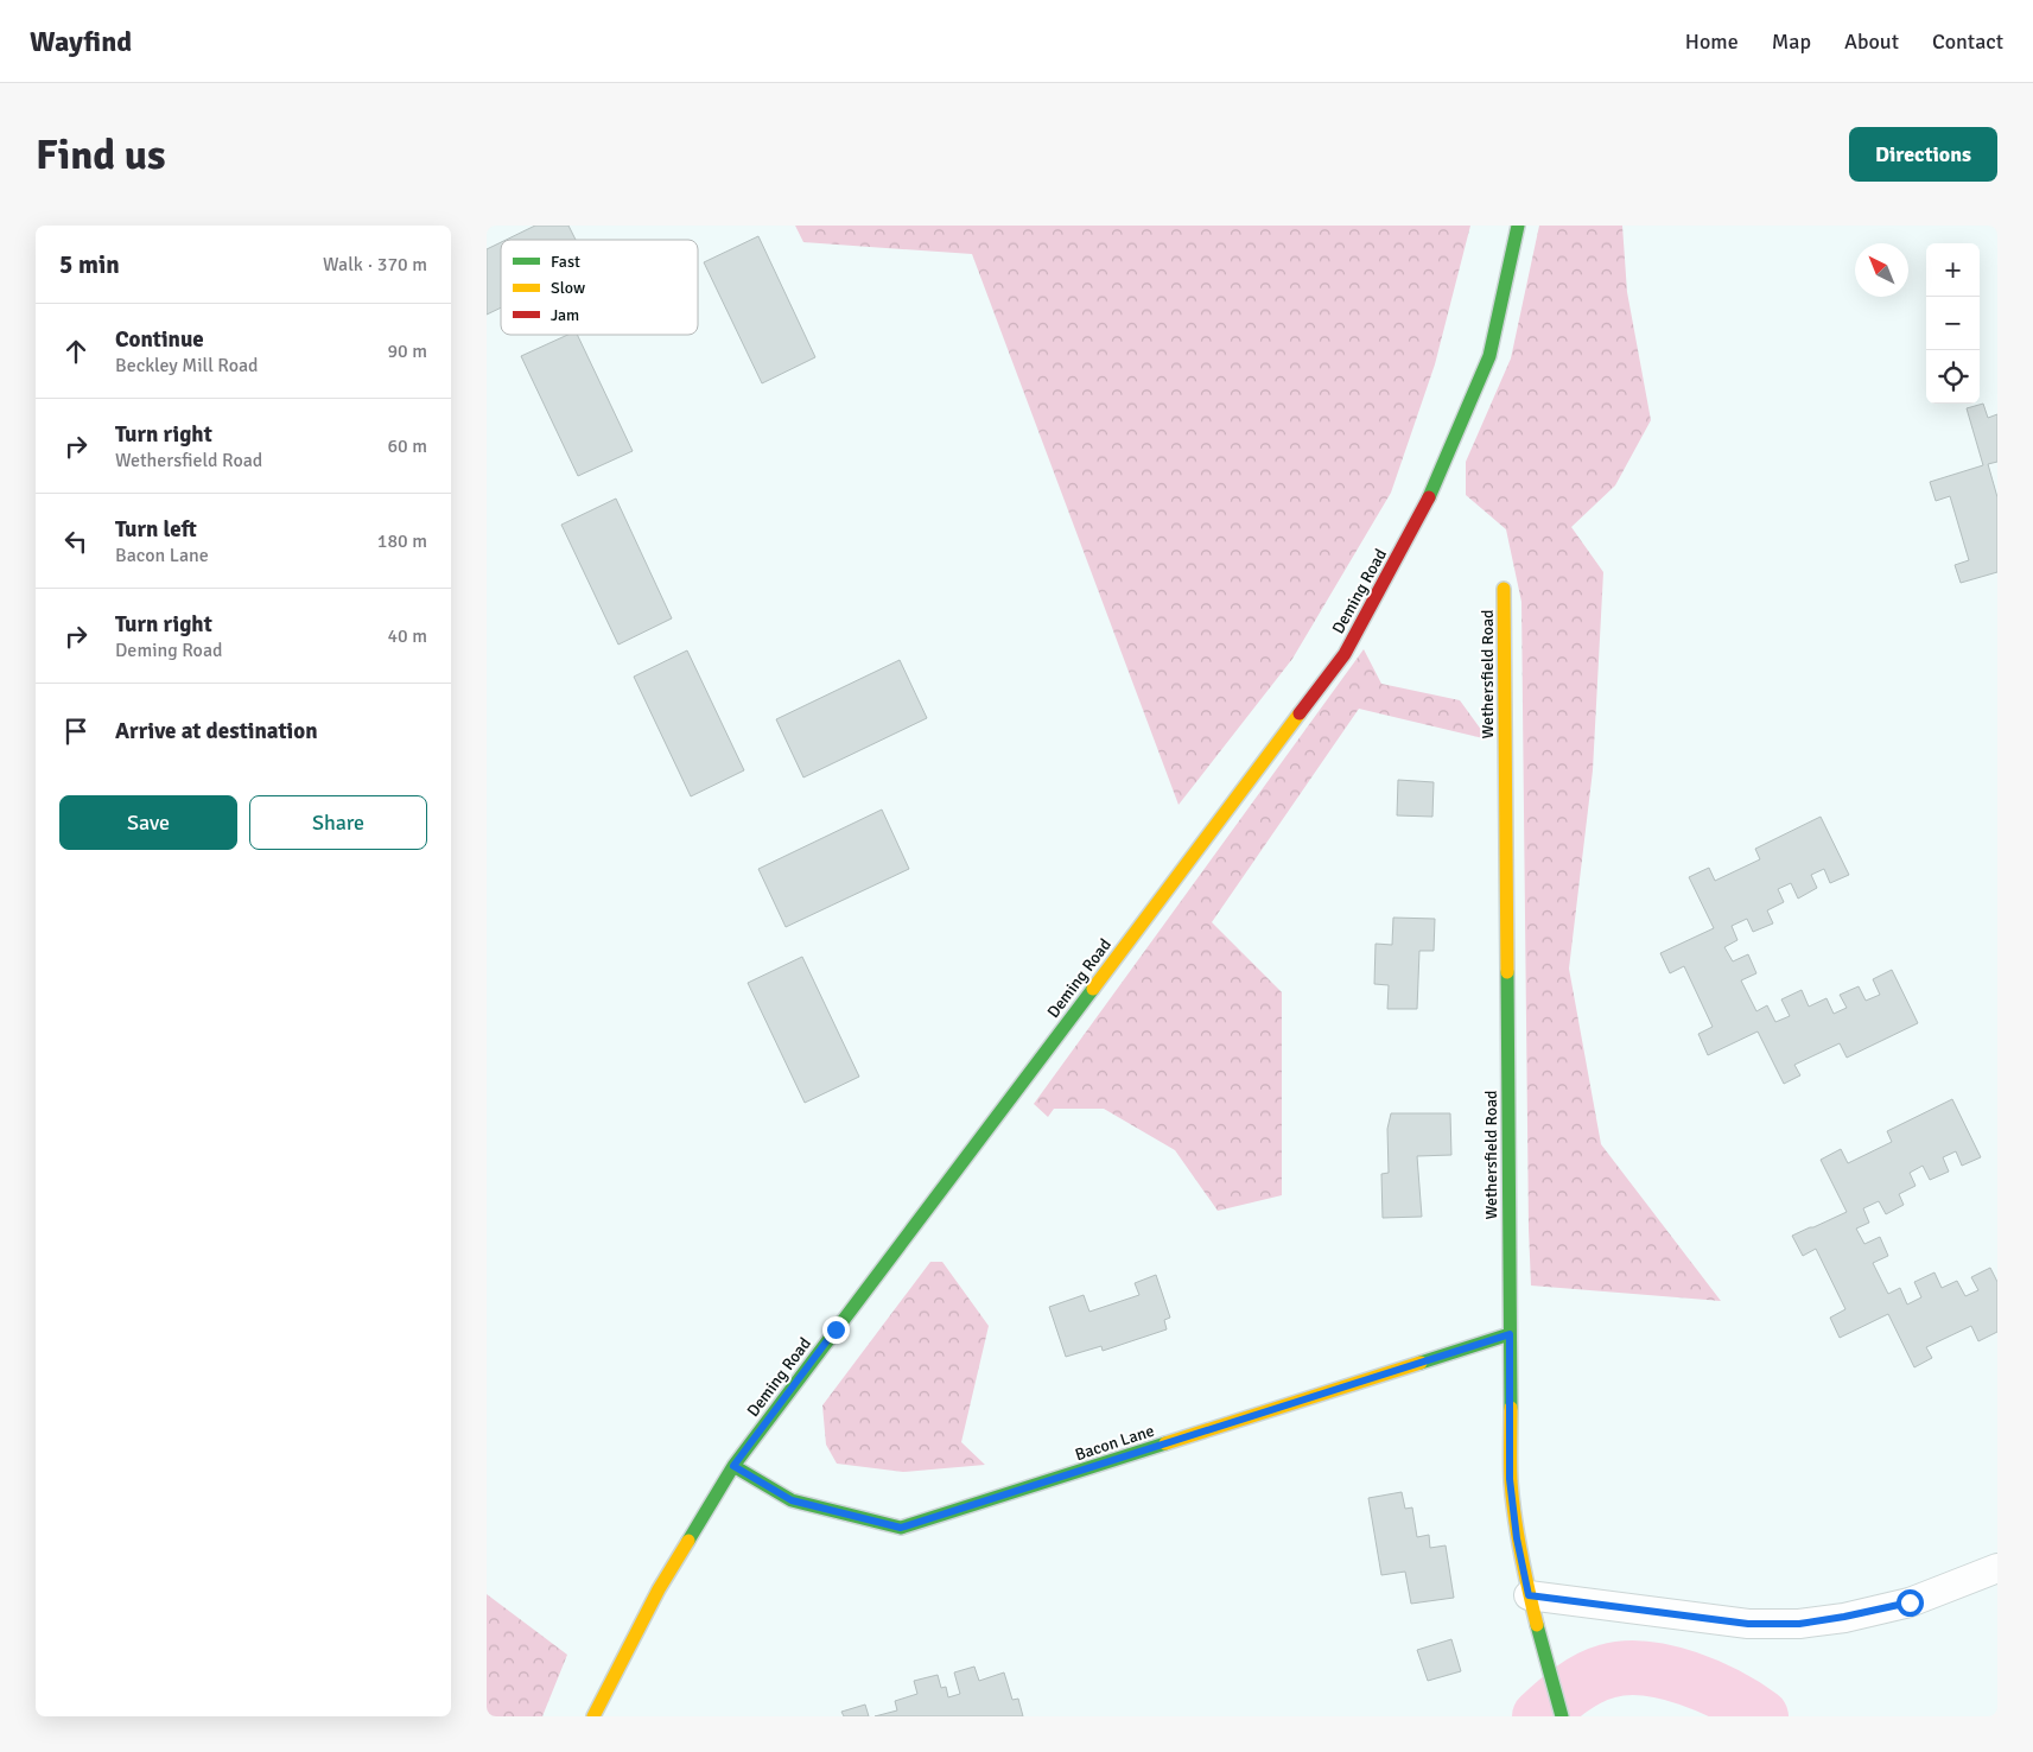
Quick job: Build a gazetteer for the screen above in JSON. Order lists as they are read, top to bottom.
{
  "streets": {
    "street": ["Deming Road", "Wethersfield Road", "Bacon Lane"]
  },
  "crossings": [
    ["Deming Road", "Bacon Lane"],
    ["Wethersfield Road", "Bacon Lane"]
  ],
  "legend": ["Fast", "Slow", "Jam"],
  "north": "top left",
  "page": {
    "header": "Wayfind",
    "nav": [
      "Home",
      "Map",
      "About",
      "Contact"
    ],
    "buttons": [
      "Directions",
      ["Save", "Share"]
    ],
    "title": "Find us",
    "heading": ["5 min", "Walk · 370 m"],
    "map_buttons": ["+", "−"],
    "list": [
      ["Continue", "Beckley Mill Road", "90 m"],
      ["Turn right", "Wethersfield Road", "60 m"],
      ["Turn left", "Bacon Lane", "180 m"],
      ["Turn right", "Deming Road", "40 m"],
      "Arrive at destination"
    ]
  }
}
